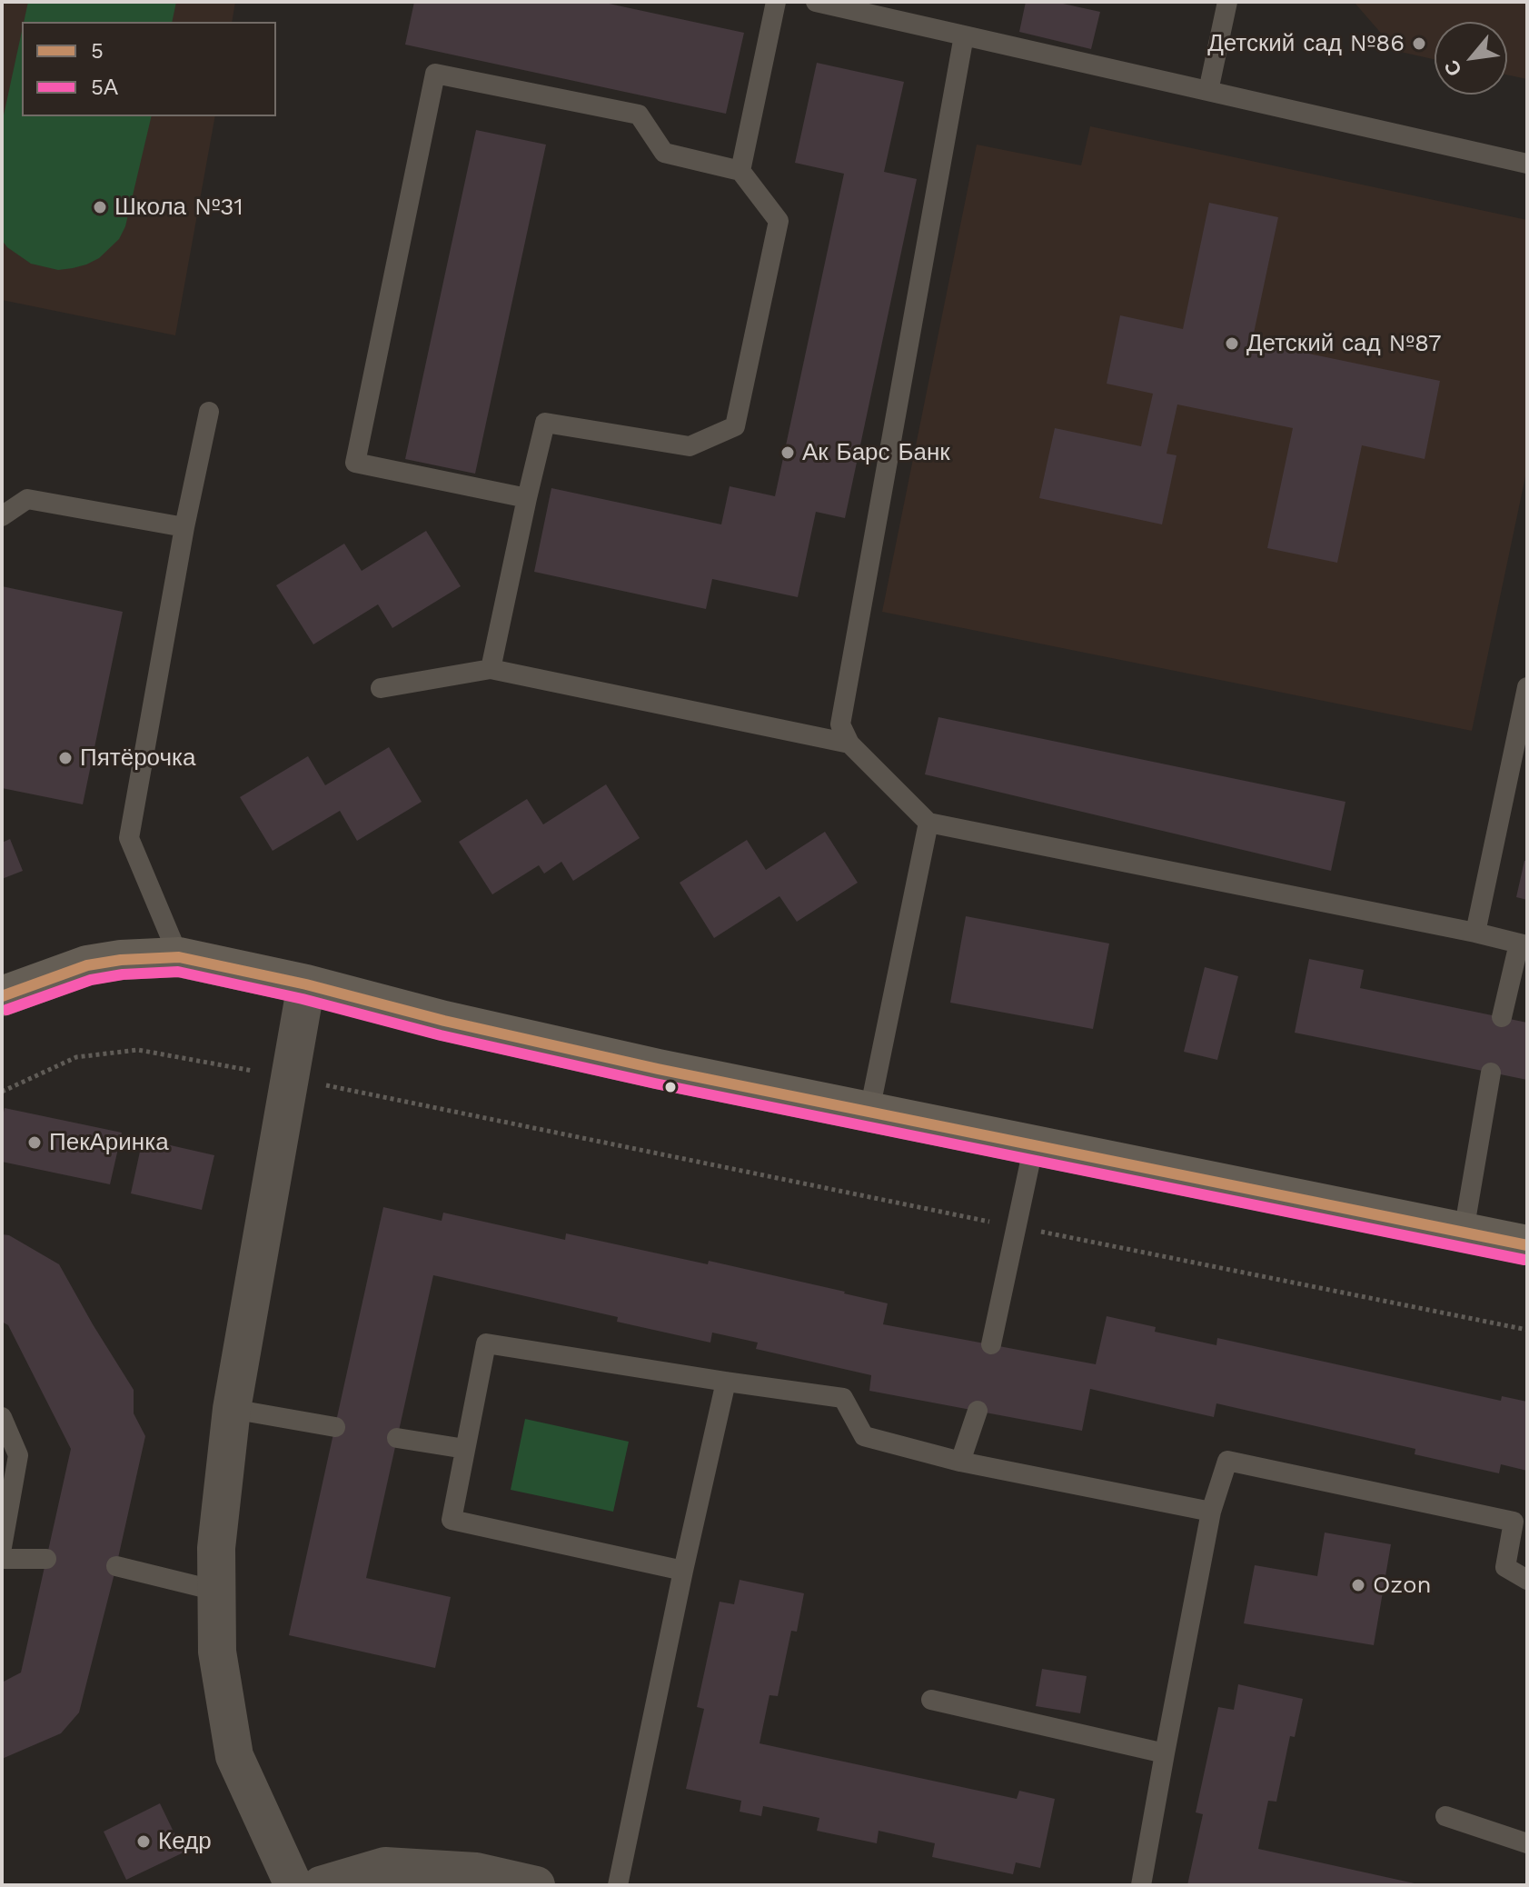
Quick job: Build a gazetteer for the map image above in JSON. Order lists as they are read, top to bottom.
{
  "places": [
    "Детский сад №86",
    "Школа №31",
    "Детский сад №87",
    "Ак Барс Банк",
    "Пятёрочка",
    "ПекАринка",
    "Ozon",
    "Кедр"
  ],
  "lines": ["transit line 5", "transit line 5А"],
  "legend": ["5", "5А"],
  "north": "bottom left"
}
